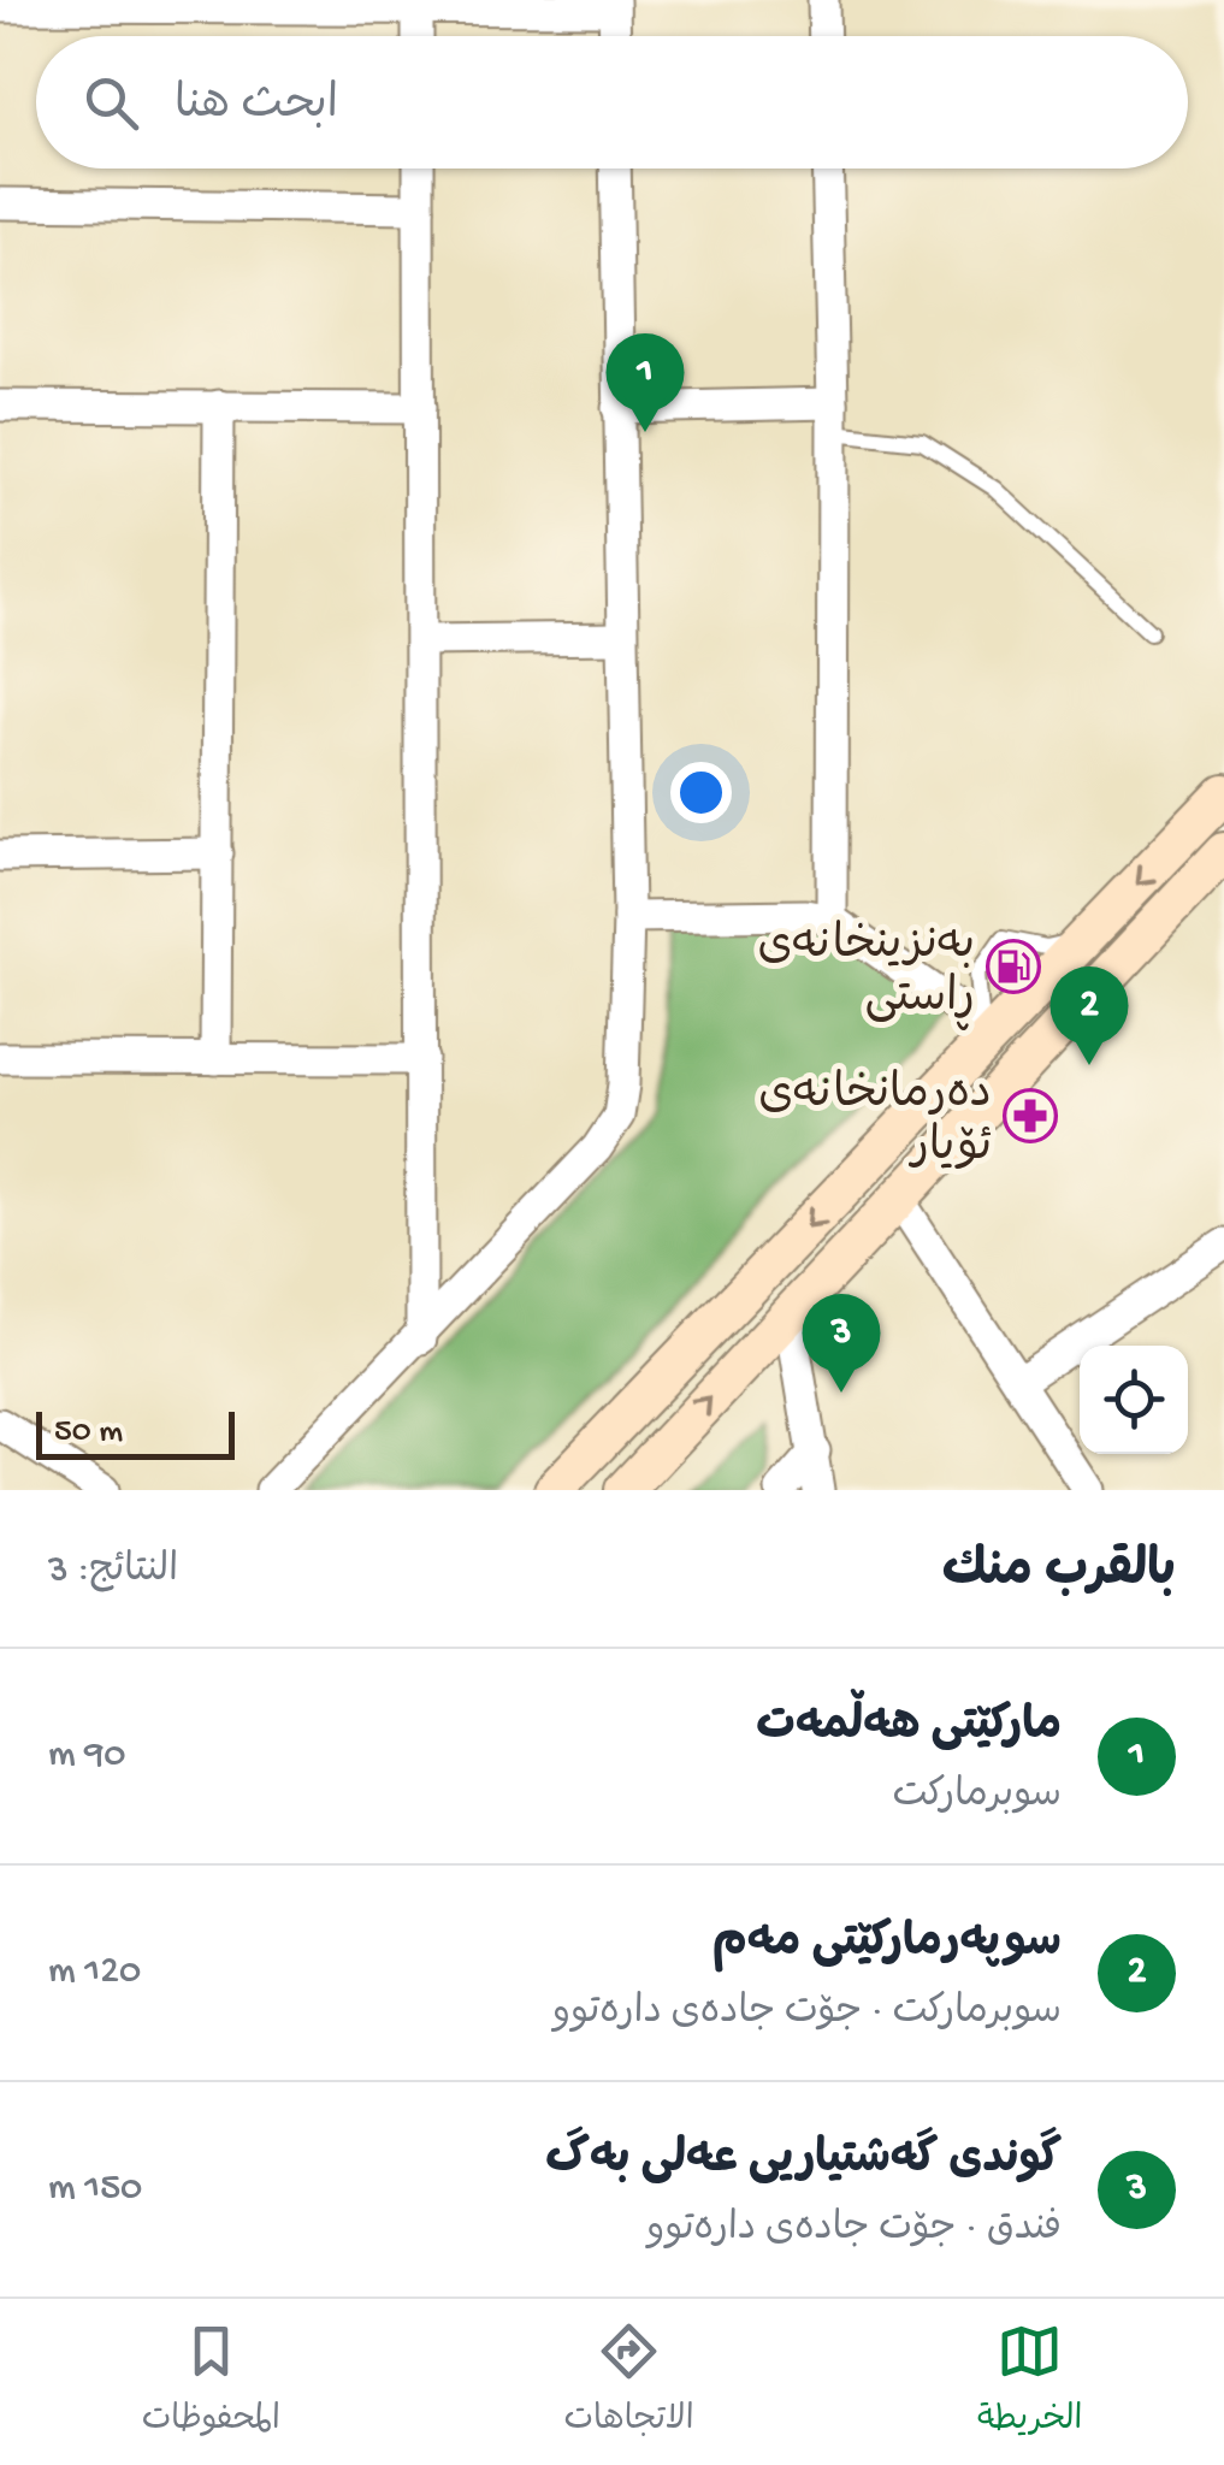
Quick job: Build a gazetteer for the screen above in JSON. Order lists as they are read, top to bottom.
{
  "places": {
    "fuel station": ["بەنزینخانەی ڕاستی"],
    "pharmacy": ["دەرمانخانەی ئۆیار"]
  },
  "scale_bar": "50 m",
  "page": {
    "search": "ابحث هنا",
    "pins": ["1", "2", "3"],
    "scale": "50 m",
    "heading": ["بالقرب منك", "النتائج: 3"],
    "list": [
      {
        "mark": "1",
        "name": "مارکێتی هەڵمەت",
        "note": "سوبرماركت",
        "value": "90 m"
      },
      {
        "mark": "2",
        "name": "سوپەرمارکێتی مەم",
        "note": "سوبرماركت · جۆت جادەی دارەتوو",
        "value": "120 m"
      },
      {
        "mark": "3",
        "name": "گوندی گەشتیاریی عەلی بەگ",
        "note": "فندق · جۆت جادەی دارەتوو",
        "value": "150 m"
      }
    ],
    "nav": ["الخريطة", "الاتجاهات", "المحفوظات"]
  }
}
